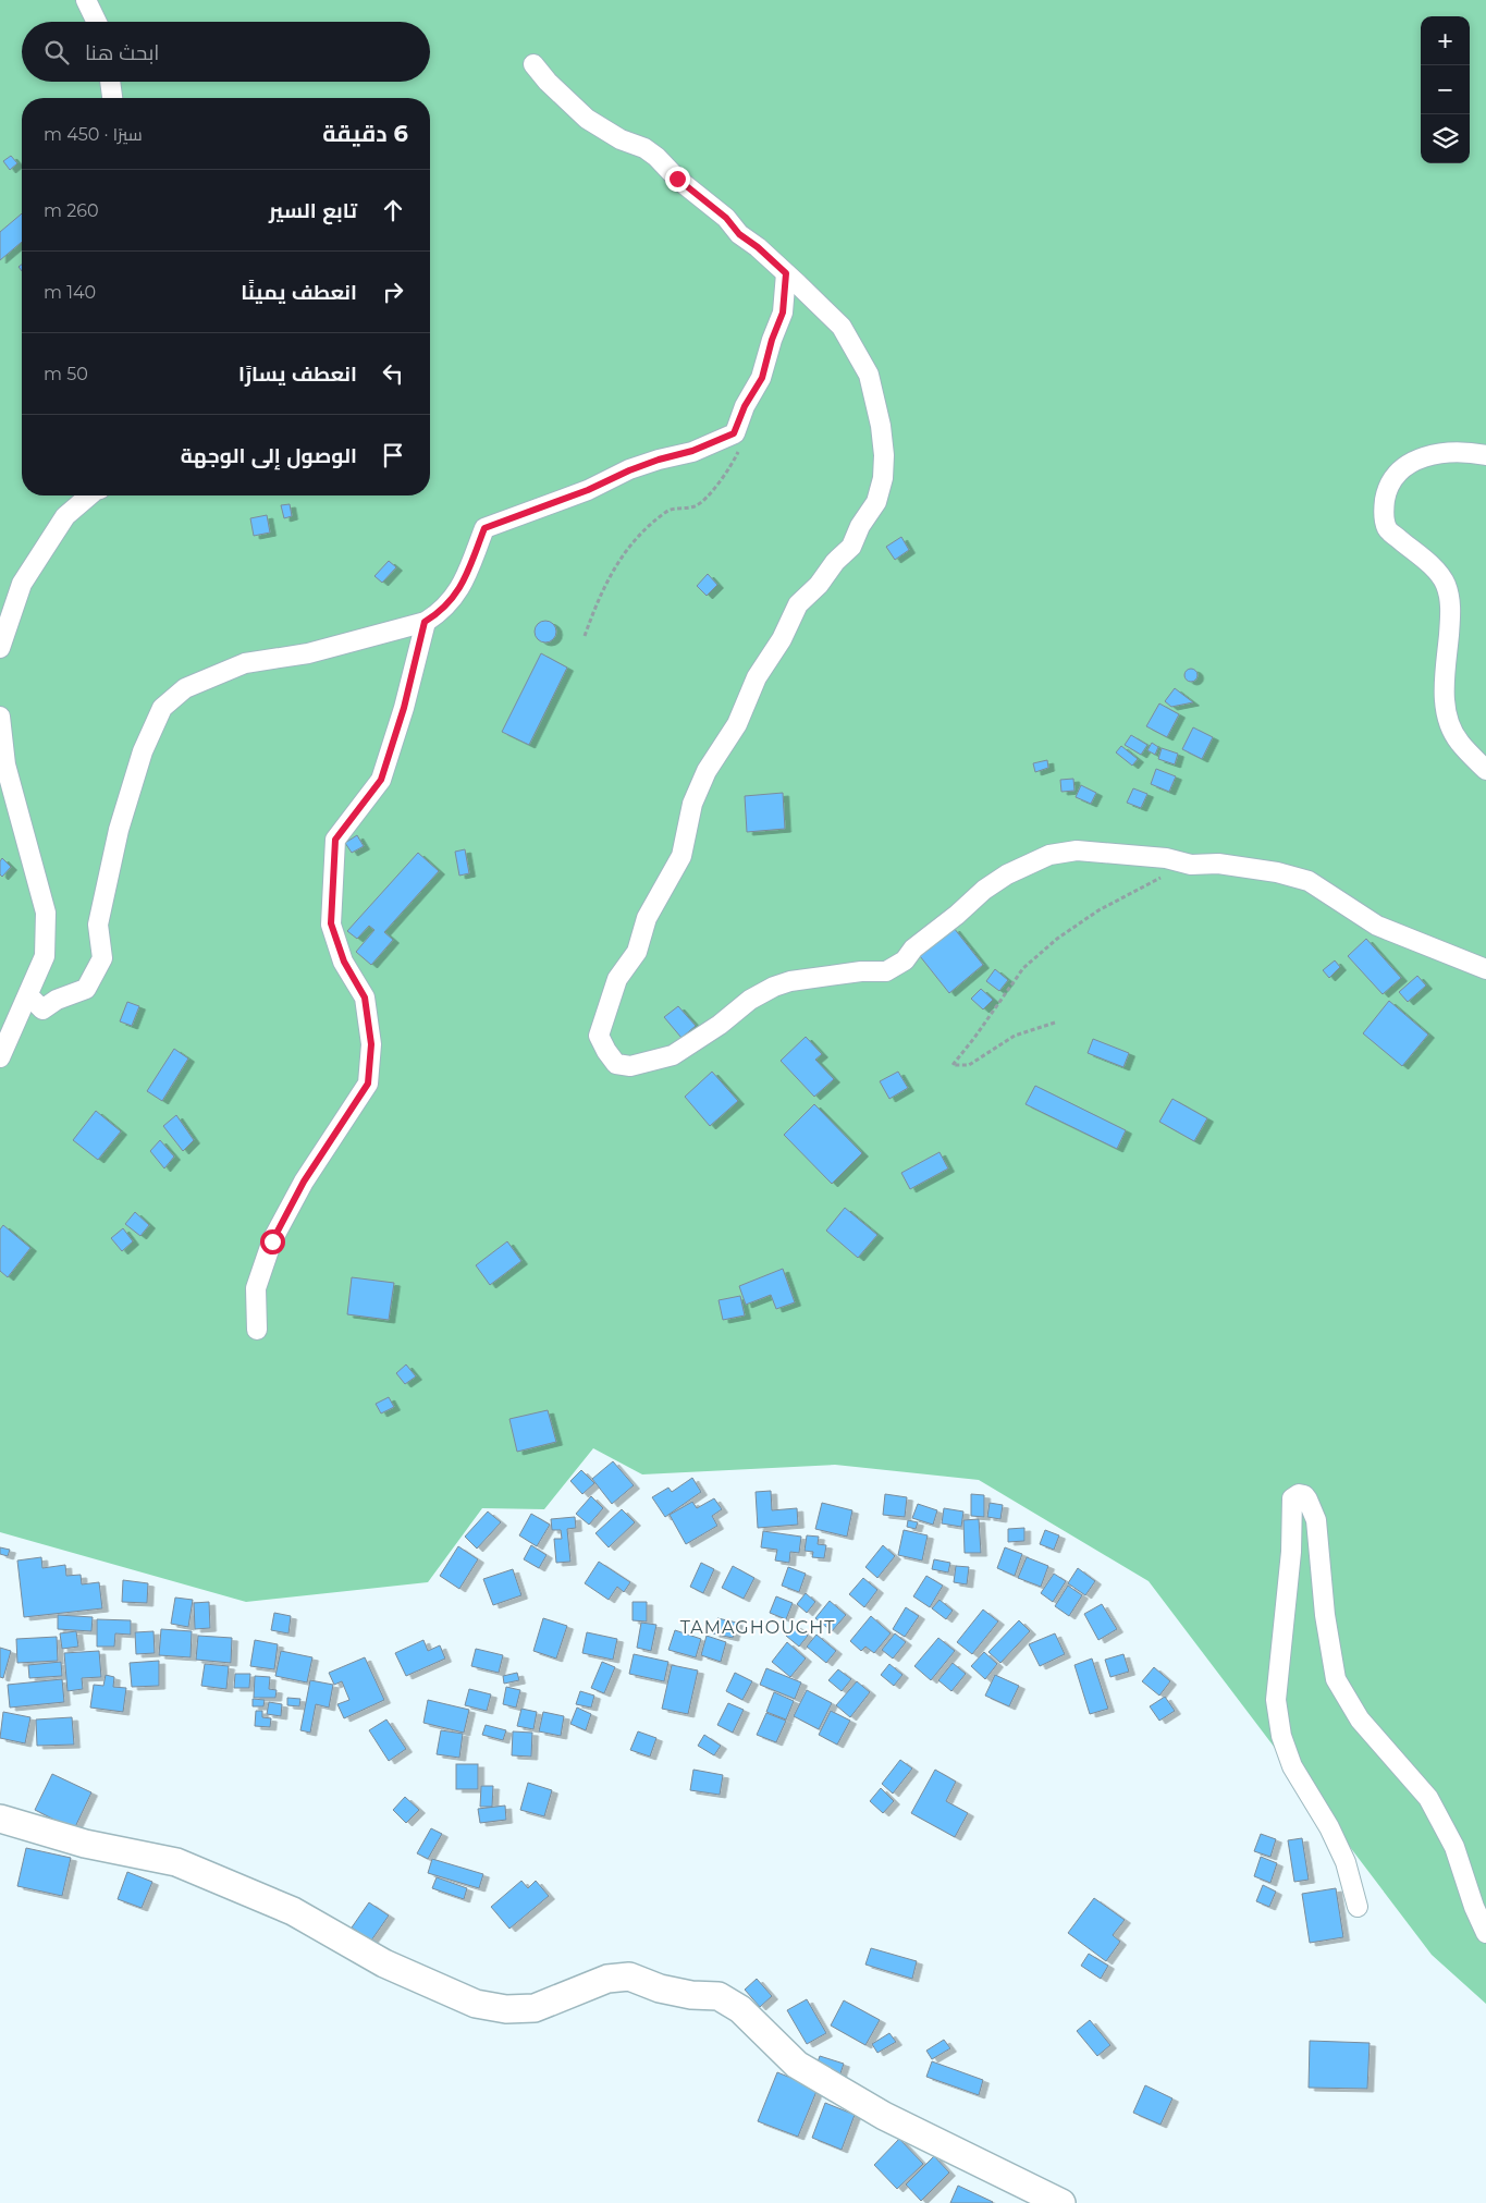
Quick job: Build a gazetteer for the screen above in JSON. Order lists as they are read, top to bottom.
{
  "districts": ["TAMAGHOUCHT"],
  "page": {
    "map_buttons": ["+", "−"],
    "search": "ابحث هنا",
    "heading": ["6 دقيقة", "سيرًا · 450 m"],
    "list": [
      ["تابع السير", "260 m"],
      ["انعطف يمينًا", "140 m"],
      ["انعطف يسارًا", "50 m"],
      "الوصول إلى الوجهة"
    ]
  }
}
